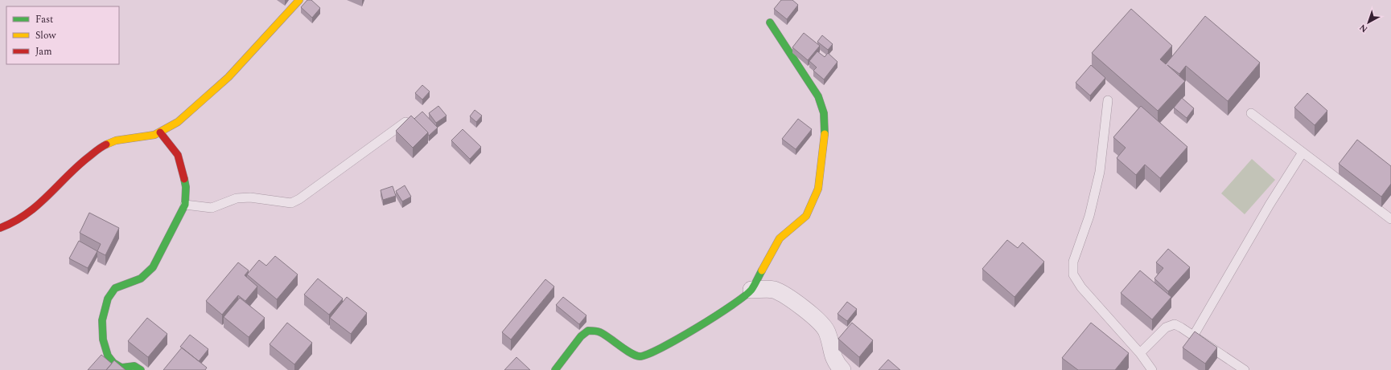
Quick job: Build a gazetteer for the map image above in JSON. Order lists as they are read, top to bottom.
{
  "legend": ["Fast", "Slow", "Jam"],
  "north": "bottom left"
}
